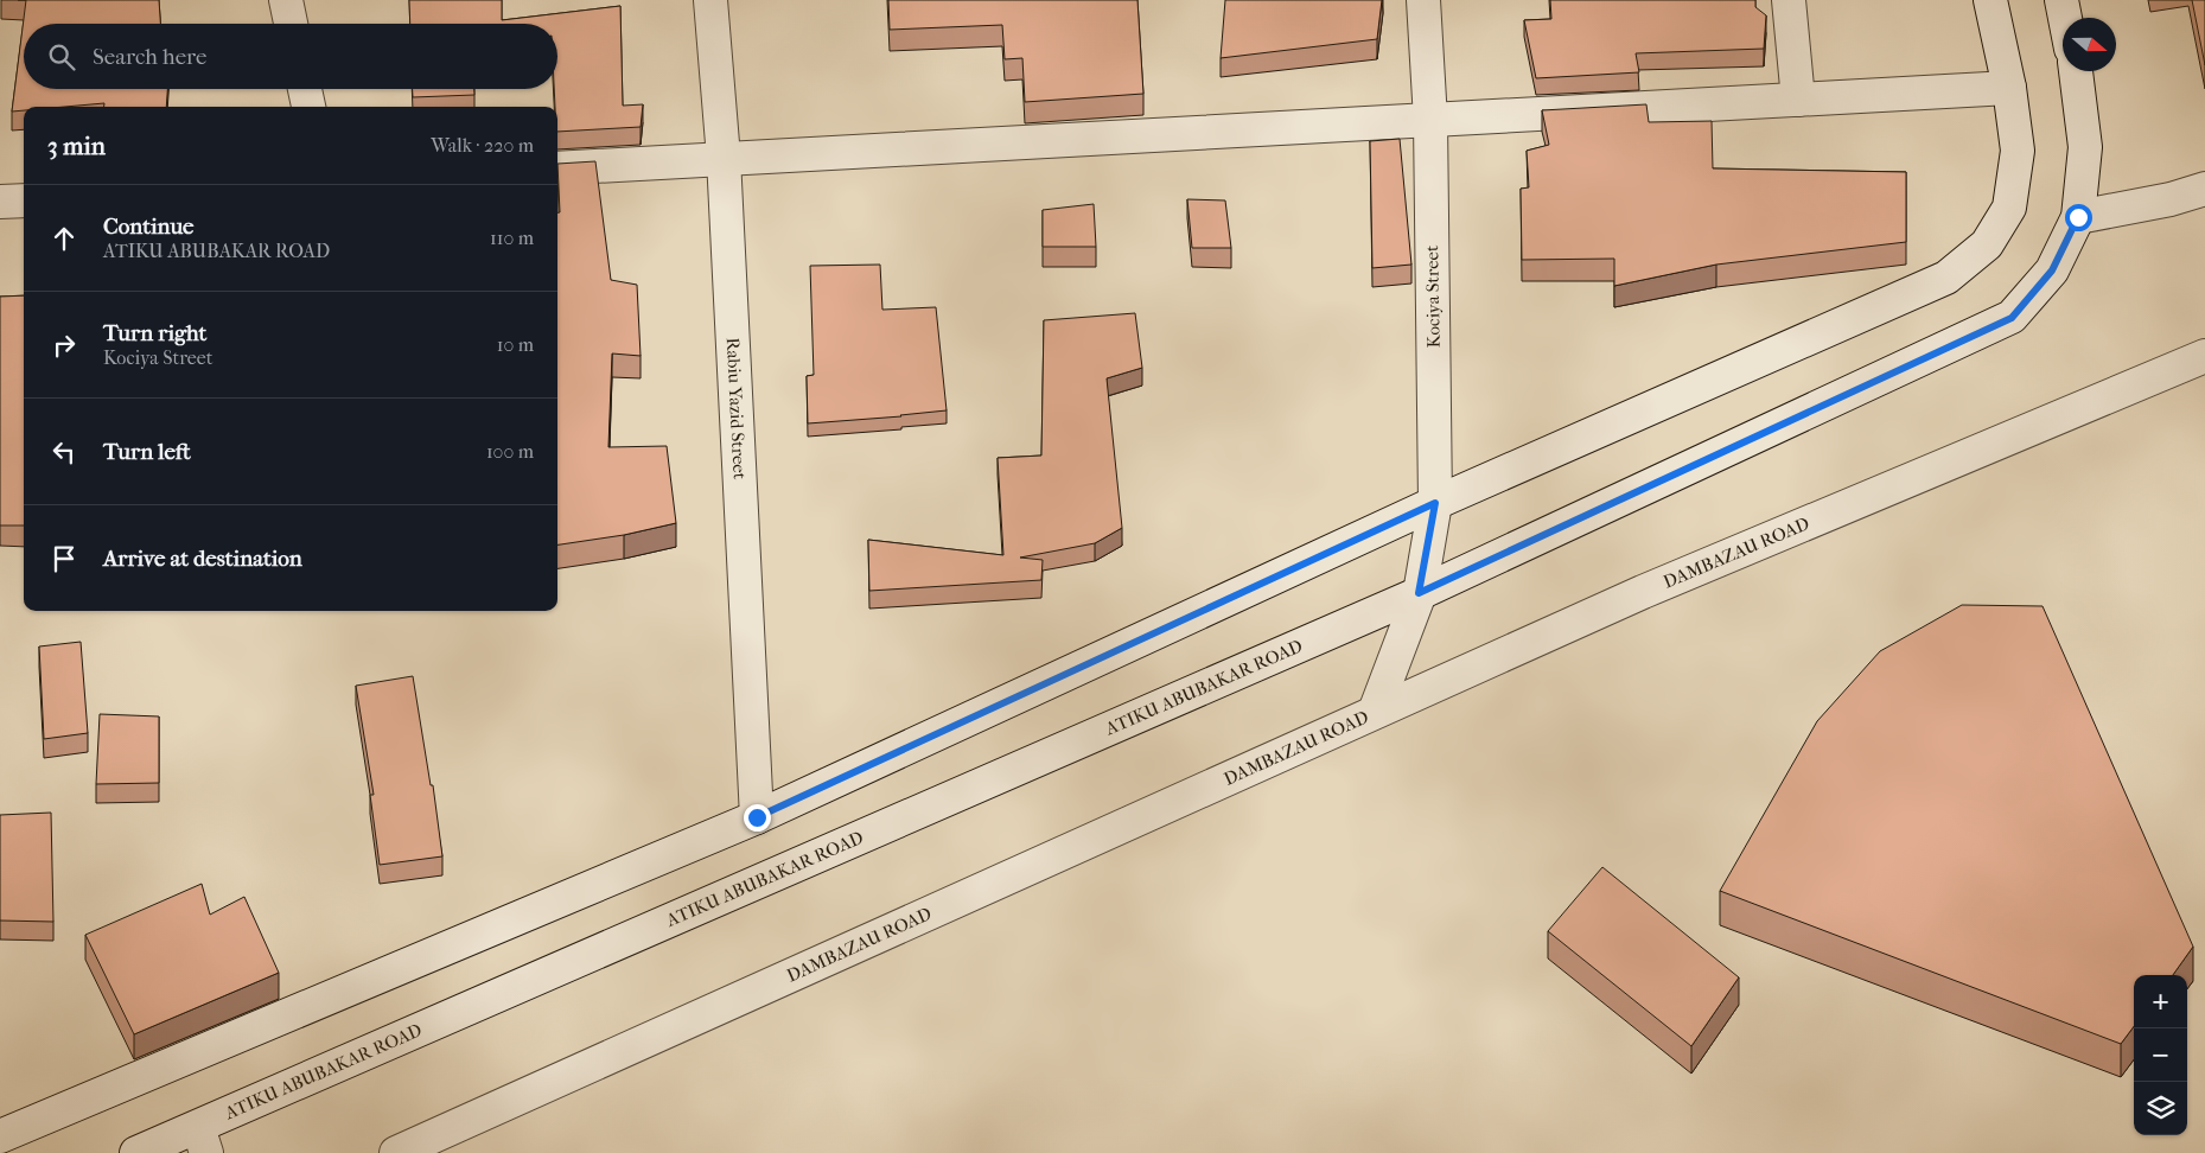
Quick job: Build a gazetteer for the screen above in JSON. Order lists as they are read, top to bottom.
{
  "streets": {
    "street": [
      "Kociya Street",
      "Rabiu Yazid Street",
      "DAMBAZAU ROAD",
      "ATIKU ABUBAKAR ROAD"
    ]
  },
  "crossings": [
    ["Kociya Street", "DAMBAZAU ROAD"],
    ["Kociya Street", "ATIKU ABUBAKAR ROAD"]
  ],
  "north": "right",
  "page": {
    "search": "Search here",
    "heading": ["3 min", "Walk · 220 m"],
    "list": [
      ["Continue", "ATIKU ABUBAKAR ROAD", "110 m"],
      ["Turn right", "Kociya Street", "10 m"],
      ["Turn left", "100 m"],
      "Arrive at destination"
    ],
    "map_buttons": ["+", "−"]
  }
}
